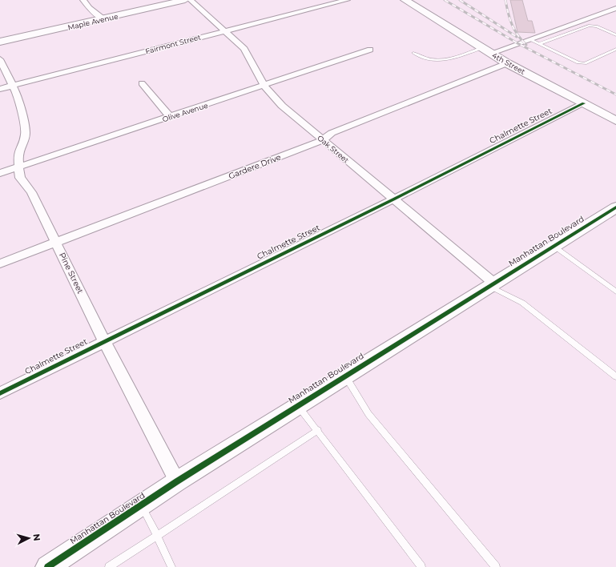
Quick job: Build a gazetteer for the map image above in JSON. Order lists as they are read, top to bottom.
{
  "streets": {
    "street": [
      "Maple Avenue",
      "Fairmont Street",
      "4th Street",
      "Olive Avenue",
      "Chalmette Street",
      "Oak Street",
      "Gardere Drive",
      "Manhattan Boulevard",
      "Pine Street"
    ]
  },
  "crossings": [
    ["Fairmont Street", "Oak Street"],
    ["Fairmont Street", "Pine Street"],
    ["4th Street", "Chalmette Street"],
    ["4th Street", "Gardere Drive"],
    ["Olive Avenue", "Oak Street"],
    ["Olive Avenue", "Pine Street"],
    ["Chalmette Street", "Oak Street"],
    ["Chalmette Street", "Pine Street"],
    ["Oak Street", "Gardere Drive"],
    ["Oak Street", "Manhattan Boulevard"],
    ["Gardere Drive", "Pine Street"],
    ["Manhattan Boulevard", "Pine Street"]
  ],
  "north": "right"
}
